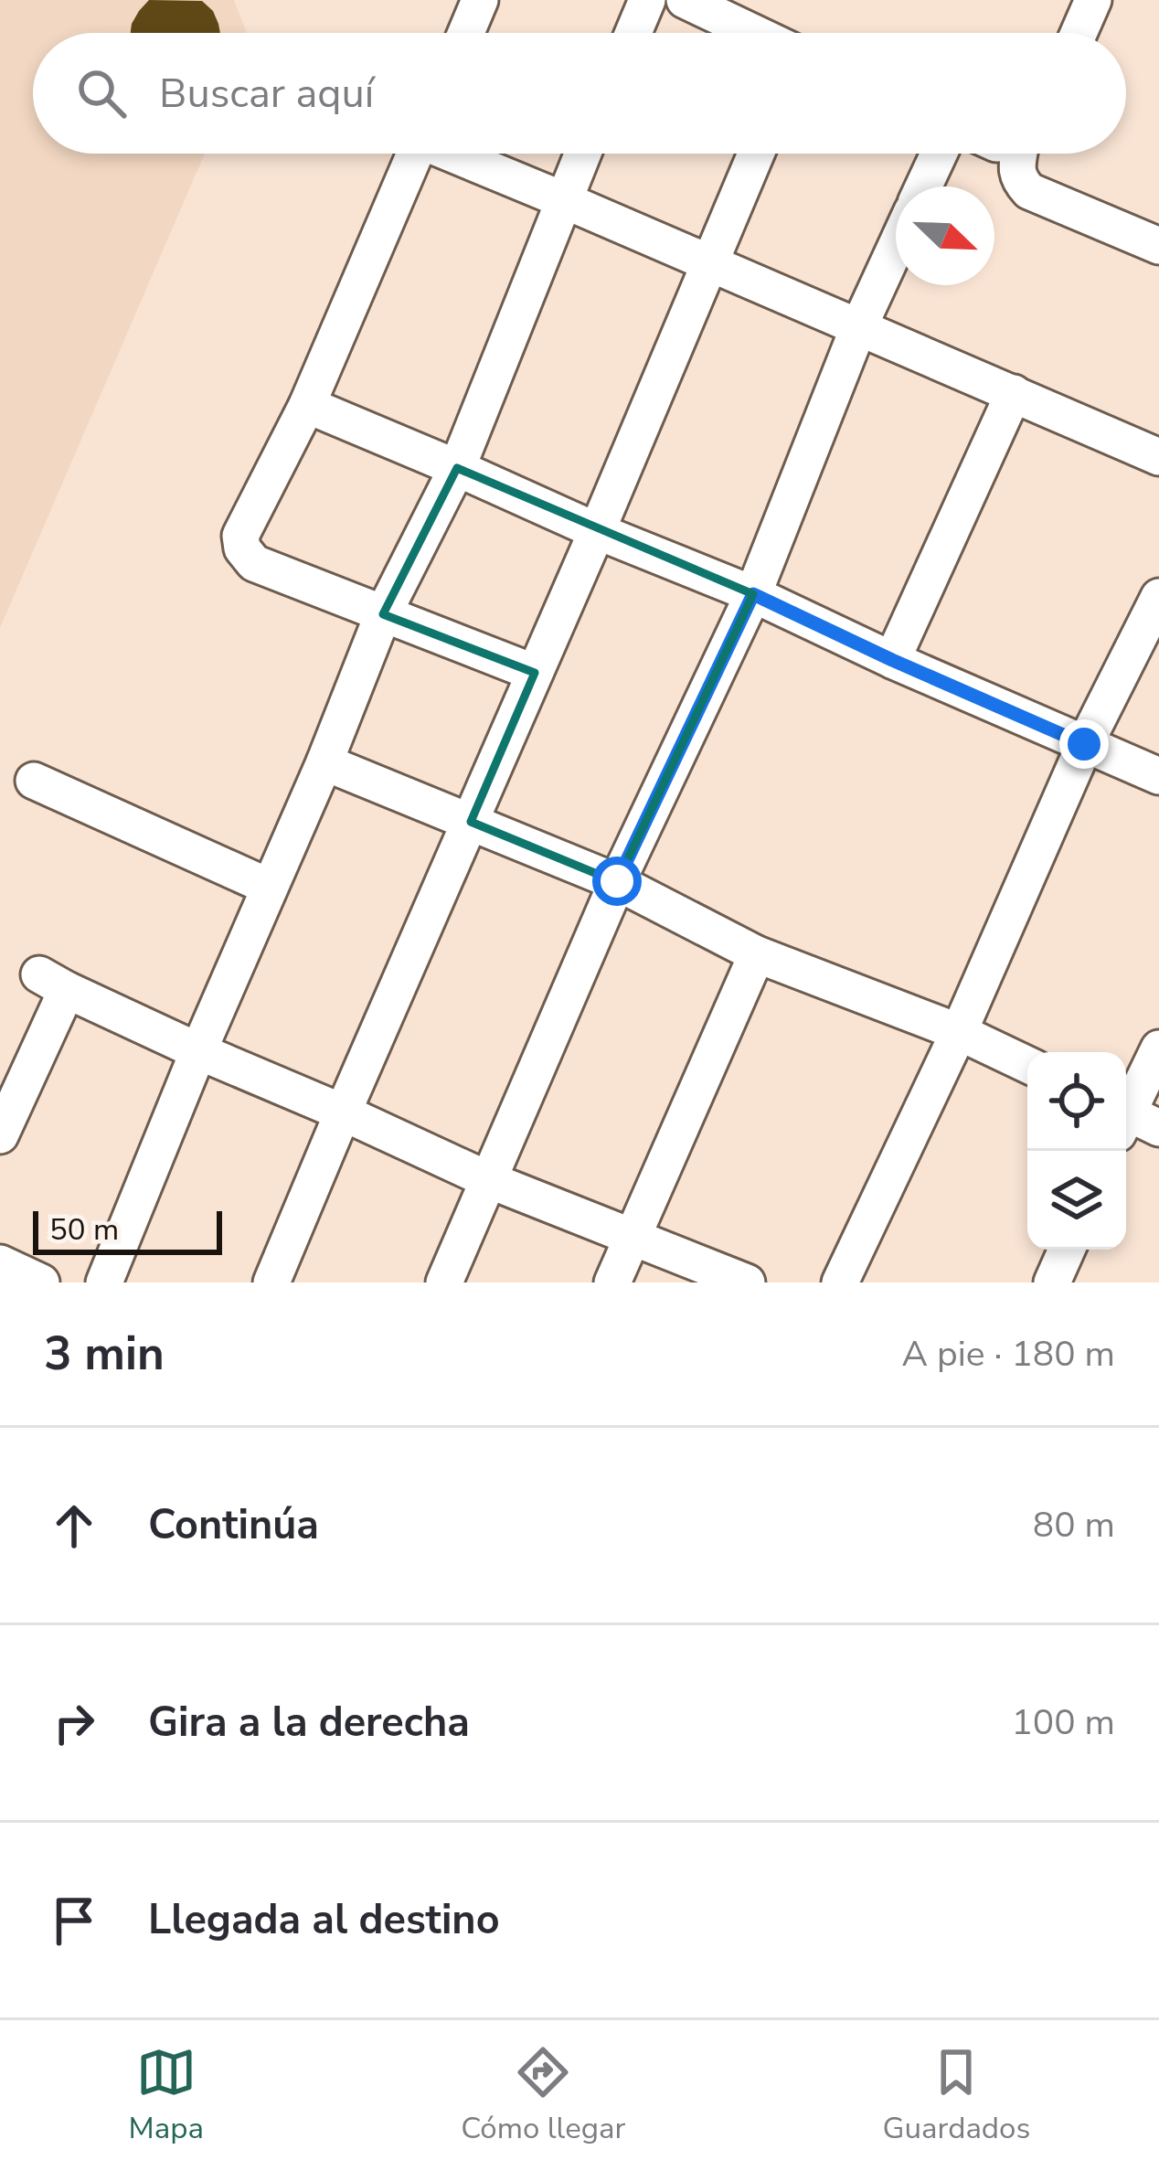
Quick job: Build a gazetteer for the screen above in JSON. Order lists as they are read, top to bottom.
{
  "scale_bar": "50 m",
  "north": "bottom right",
  "page": {
    "search": "Buscar aquí",
    "scale": "50 m",
    "heading": ["3 min", "A pie · 180 m"],
    "list": [
      ["Continúa", "80 m"],
      ["Gira a la derecha", "100 m"],
      "Llegada al destino"
    ],
    "nav": ["Mapa", "Cómo llegar", "Guardados"]
  }
}
